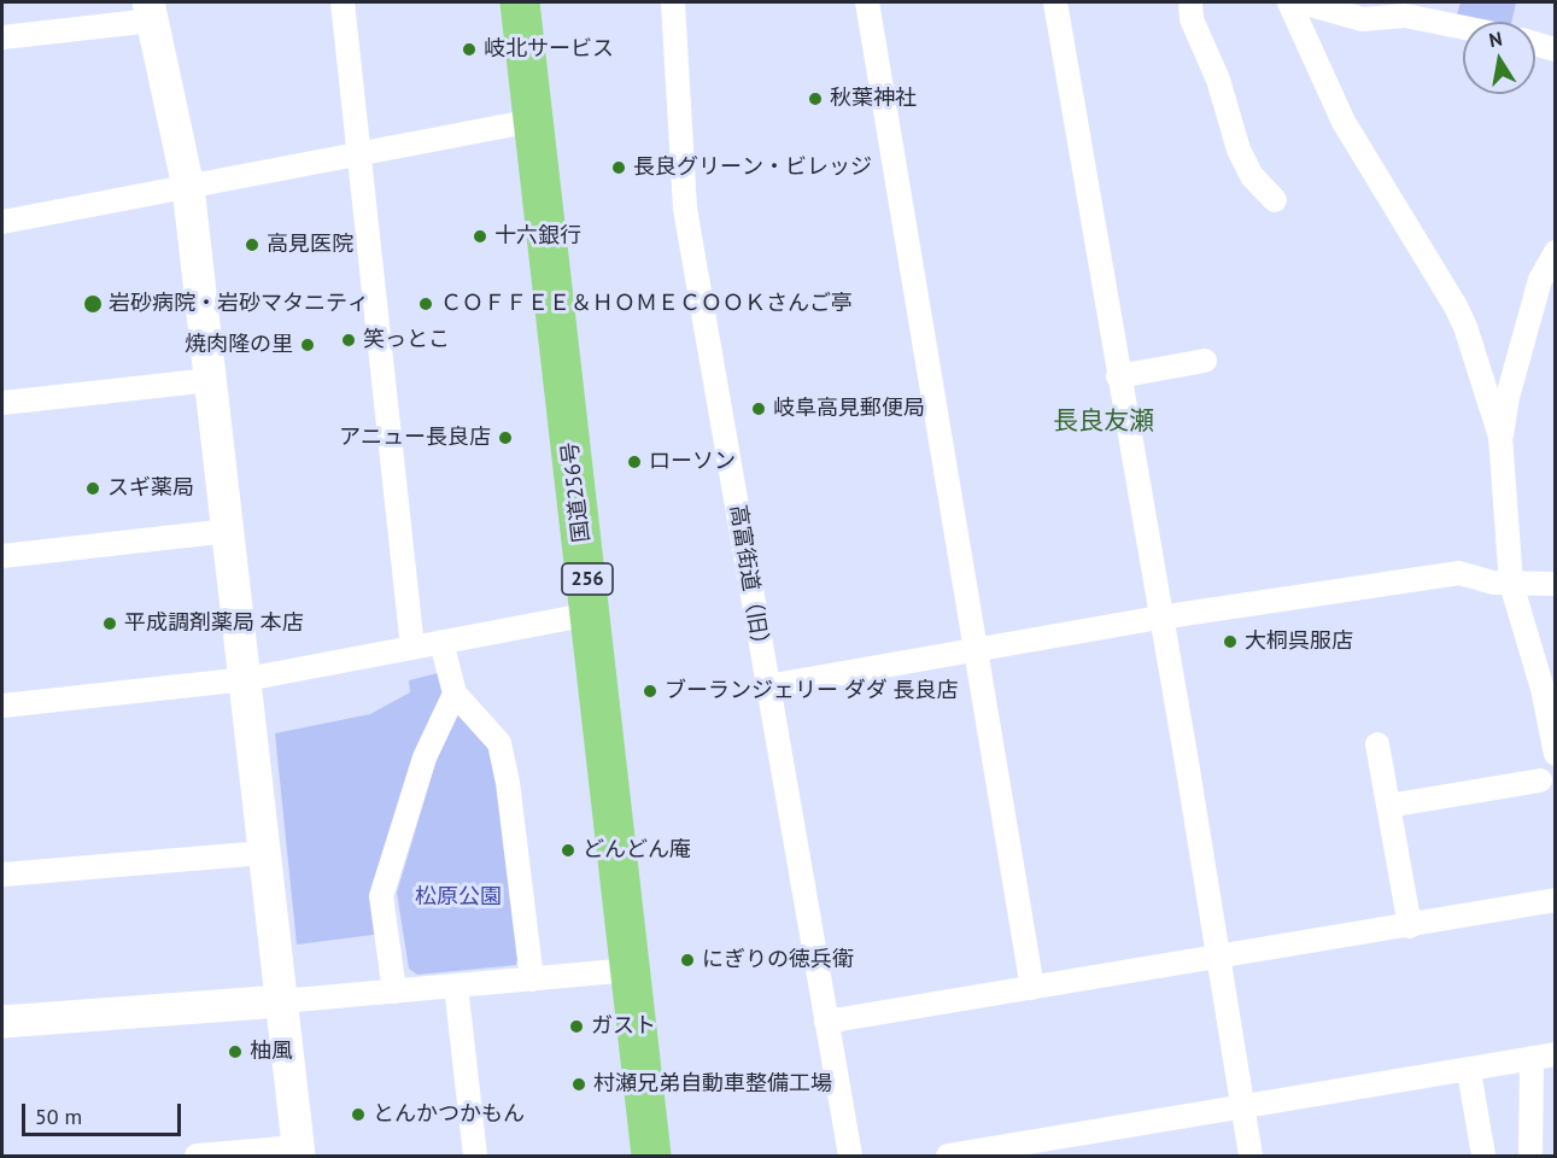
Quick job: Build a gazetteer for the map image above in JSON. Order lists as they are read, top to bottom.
{
  "streets": {
    "highway": ["国道256号", "256"],
    "street": ["高富街道（旧）"]
  },
  "districts": ["長良友瀬"],
  "parks": ["松原公園"],
  "places": [
    "岐北サービス",
    "秋葉神社",
    "長良グリーン・ビレッジ",
    "十六銀行",
    "高見医院",
    "岩砂病院・岩砂マタニティ",
    "ＣＯＦＦＥＥ＆ＨＯＭＥＣＯＯＫさんご亭",
    "笑っとこ",
    "焼肉隆の里",
    "岐阜高見郵便局",
    "アニュー長良店",
    "ローソン",
    "スギ薬局",
    "平成調剤薬局 本店",
    "大桐呉服店",
    "ブーランジェリー ダダ 長良店",
    "どんどん庵",
    "にぎりの徳兵衛",
    "ガスト",
    "柚風",
    "村瀬兄弟自動車整備工場",
    "とんかつかもん"
  ],
  "scale_bar": "50 m",
  "north": "top"
}
